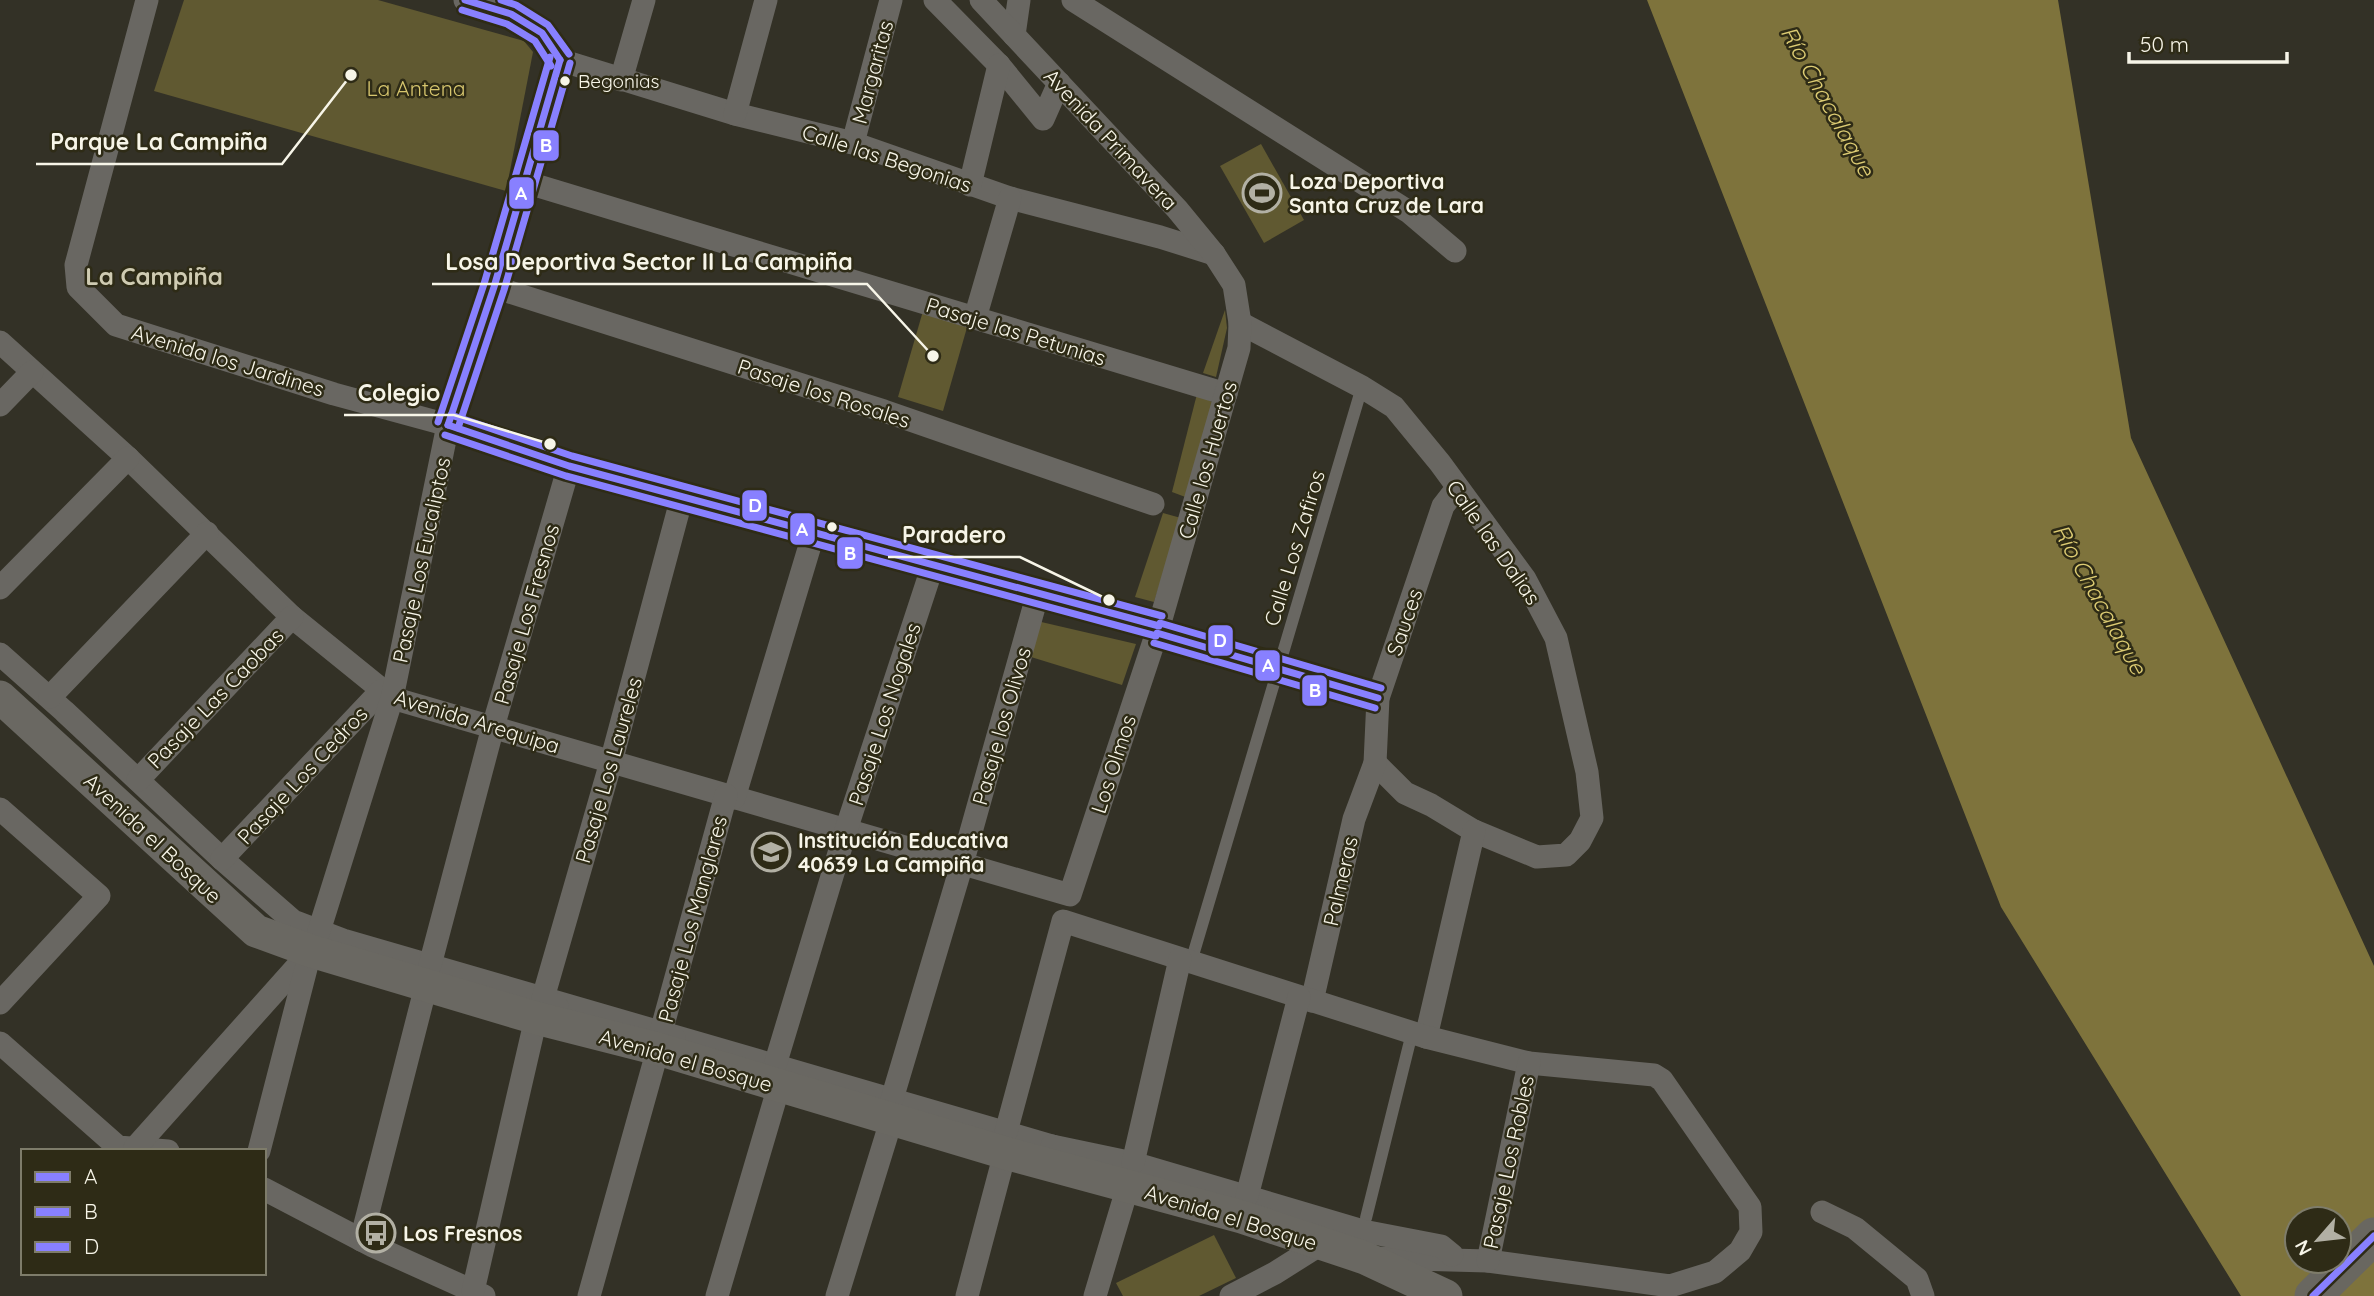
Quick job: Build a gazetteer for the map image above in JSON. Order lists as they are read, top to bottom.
{
  "streets": {
    "street": [
      "Margaritas",
      "Avenida Primavera",
      "Calle las Begonias",
      "Pasaje las Petunias",
      "Avenida los Jardines",
      "Pasaje los Rosales",
      "Calle los Huertos",
      "Calle las Dalias",
      "Pasaje Los Eucaliptos",
      "Pasaje Los Fresnos",
      "Sauces",
      "Pasaje Las Caobas",
      "Pasaje Los Nogales",
      "Avenida Arequipa",
      "Pasaje los Olivos",
      "Los Olmos",
      "Pasaje Los Laureles",
      "Pasaje Los Cedros",
      "Avenida el Bosque",
      "Palmeras",
      "Pasaje Los Manglares",
      "Pasaje Los Robles"
    ],
    "lane": ["Calle Los Zafiros"]
  },
  "crossings": [
    ["Margaritas", "Calle las Begonias"],
    ["Avenida Primavera", "Calle las Begonias"],
    ["Avenida Primavera", "Calle los Huertos"],
    ["Calle las Begonias", "Pasaje Los Eucaliptos"],
    ["Pasaje las Petunias", "Calle los Huertos"],
    ["Pasaje las Petunias", "Pasaje Los Eucaliptos"],
    ["Avenida los Jardines", "Calle los Huertos"],
    ["Avenida los Jardines", "Calle Los Zafiros"],
    ["Avenida los Jardines", "Pasaje Los Eucaliptos"],
    ["Avenida los Jardines", "Pasaje Los Fresnos"],
    ["Avenida los Jardines", "Sauces"],
    ["Avenida los Jardines", "Pasaje Los Nogales"],
    ["Avenida los Jardines", "Pasaje los Olivos"],
    ["Avenida los Jardines", "Los Olmos"],
    ["Avenida los Jardines", "Pasaje Los Laureles"],
    ["Avenida los Jardines", "Pasaje Los Manglares"],
    ["Pasaje los Rosales", "Pasaje Los Eucaliptos"],
    ["Calle los Huertos", "Calle las Dalias"],
    ["Calle los Huertos", "Los Olmos"],
    ["Calle las Dalias", "Calle Los Zafiros"],
    ["Calle las Dalias", "Sauces"],
    ["Pasaje Los Eucaliptos", "Avenida Arequipa"],
    ["Pasaje Los Eucaliptos", "Pasaje Los Cedros"],
    ["Pasaje Los Fresnos", "Avenida Arequipa"],
    ["Pasaje Los Fresnos", "Avenida el Bosque"],
    ["Sauces", "Palmeras"],
    ["Pasaje Las Caobas", "Avenida Arequipa"],
    ["Pasaje Los Nogales", "Avenida Arequipa"],
    ["Pasaje Los Nogales", "Avenida el Bosque"],
    ["Avenida Arequipa", "Pasaje los Olivos"],
    ["Avenida Arequipa", "Los Olmos"],
    ["Avenida Arequipa", "Pasaje Los Laureles"],
    ["Avenida Arequipa", "Pasaje Los Cedros"],
    ["Avenida Arequipa", "Pasaje Los Manglares"],
    ["Pasaje los Olivos", "Avenida el Bosque"],
    ["Pasaje Los Laureles", "Avenida el Bosque"],
    ["Avenida el Bosque", "Pasaje Los Manglares"]
  ],
  "districts": ["La Campiña"],
  "water": ["Río Chacalaque"],
  "parks": ["La Antena"],
  "places": {
    "other": [
      "Parque La Campiña",
      "Begonias",
      "Losa Deportiva Sector II La Campiña",
      "Colegio",
      "Paradero"
    ],
    "sports": ["Loza Deportiva Santa Cruz de Lara"],
    "school or university": ["Institución Educativa 40639 La Campiña"],
    "bus stop": ["Los Fresnos"]
  },
  "lines": ["transit line A", "transit line D", "transit line B"],
  "legend": ["A", "B", "D"],
  "scale_bar": "50 m",
  "north": "bottom left"
}
